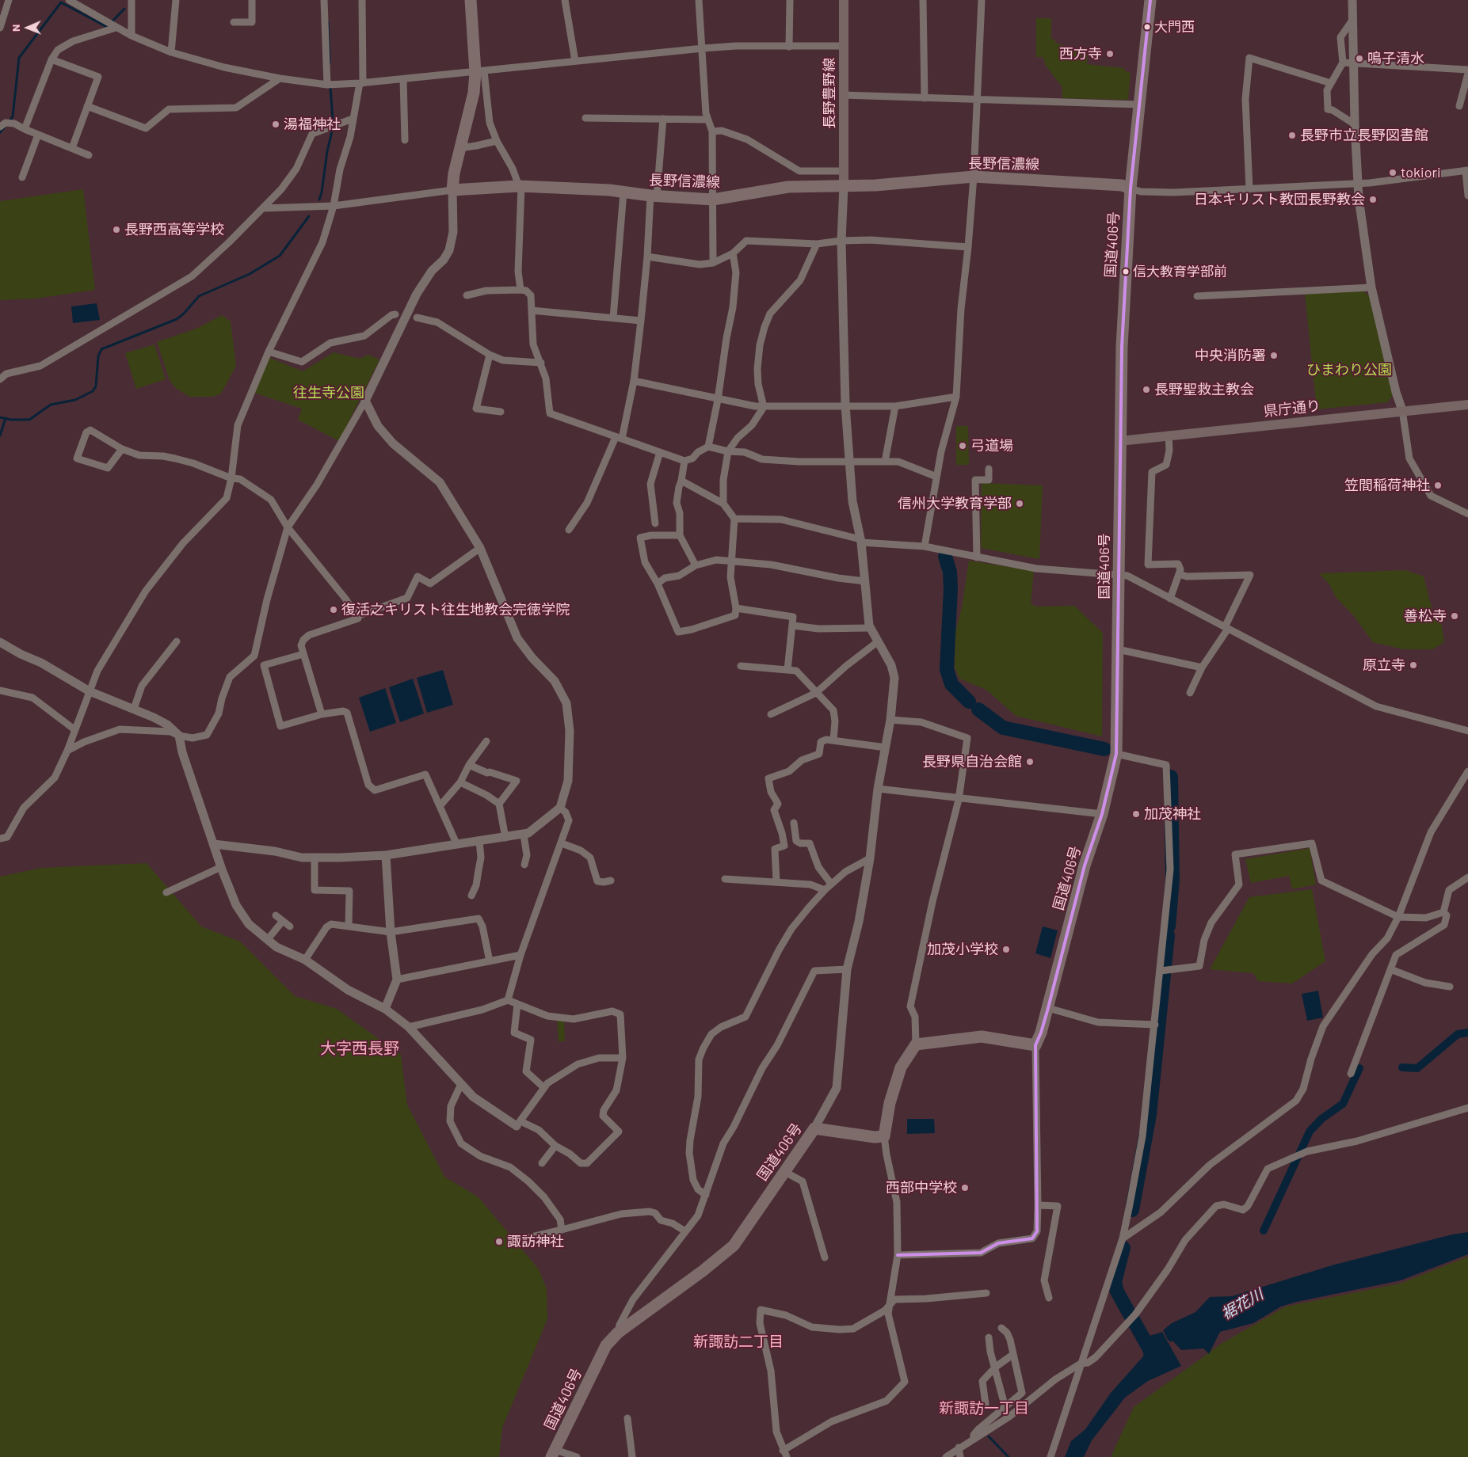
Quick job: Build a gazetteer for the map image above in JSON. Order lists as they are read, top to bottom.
{
  "streets": {
    "highway": ["国道406号"],
    "main road": ["長野豊野線", "長野信濃線", "県庁通り"]
  },
  "crossings": [
    ["長野豊野線", "長野信濃線"],
    ["長野信濃線", "国道406号"],
    ["国道406号", "県庁通り"]
  ],
  "districts": ["大字西長野", "新諏訪二丁目", "新諏訪一丁目"],
  "water": ["裾花川"],
  "parks": ["ひまわり公園", "往生寺公園"],
  "places": [
    "大門西",
    "西方寺",
    "鳴子清水",
    "湯福神社",
    "長野市立長野図書館",
    "tokiori",
    "日本キリスト教団長野教会",
    "長野西高等学校",
    "信大教育学部前",
    "中央消防署",
    "長野聖救主教会",
    "弓道場",
    "笠間稲荷神社",
    "信州大学教育学部",
    "復活之キリスト往生地教会完徳学院",
    "善松寺",
    "原立寺",
    "長野県自治会館",
    "加茂神社",
    "加茂小学校",
    "西部中学校",
    "諏訪神社"
  ],
  "north": "left"
}
